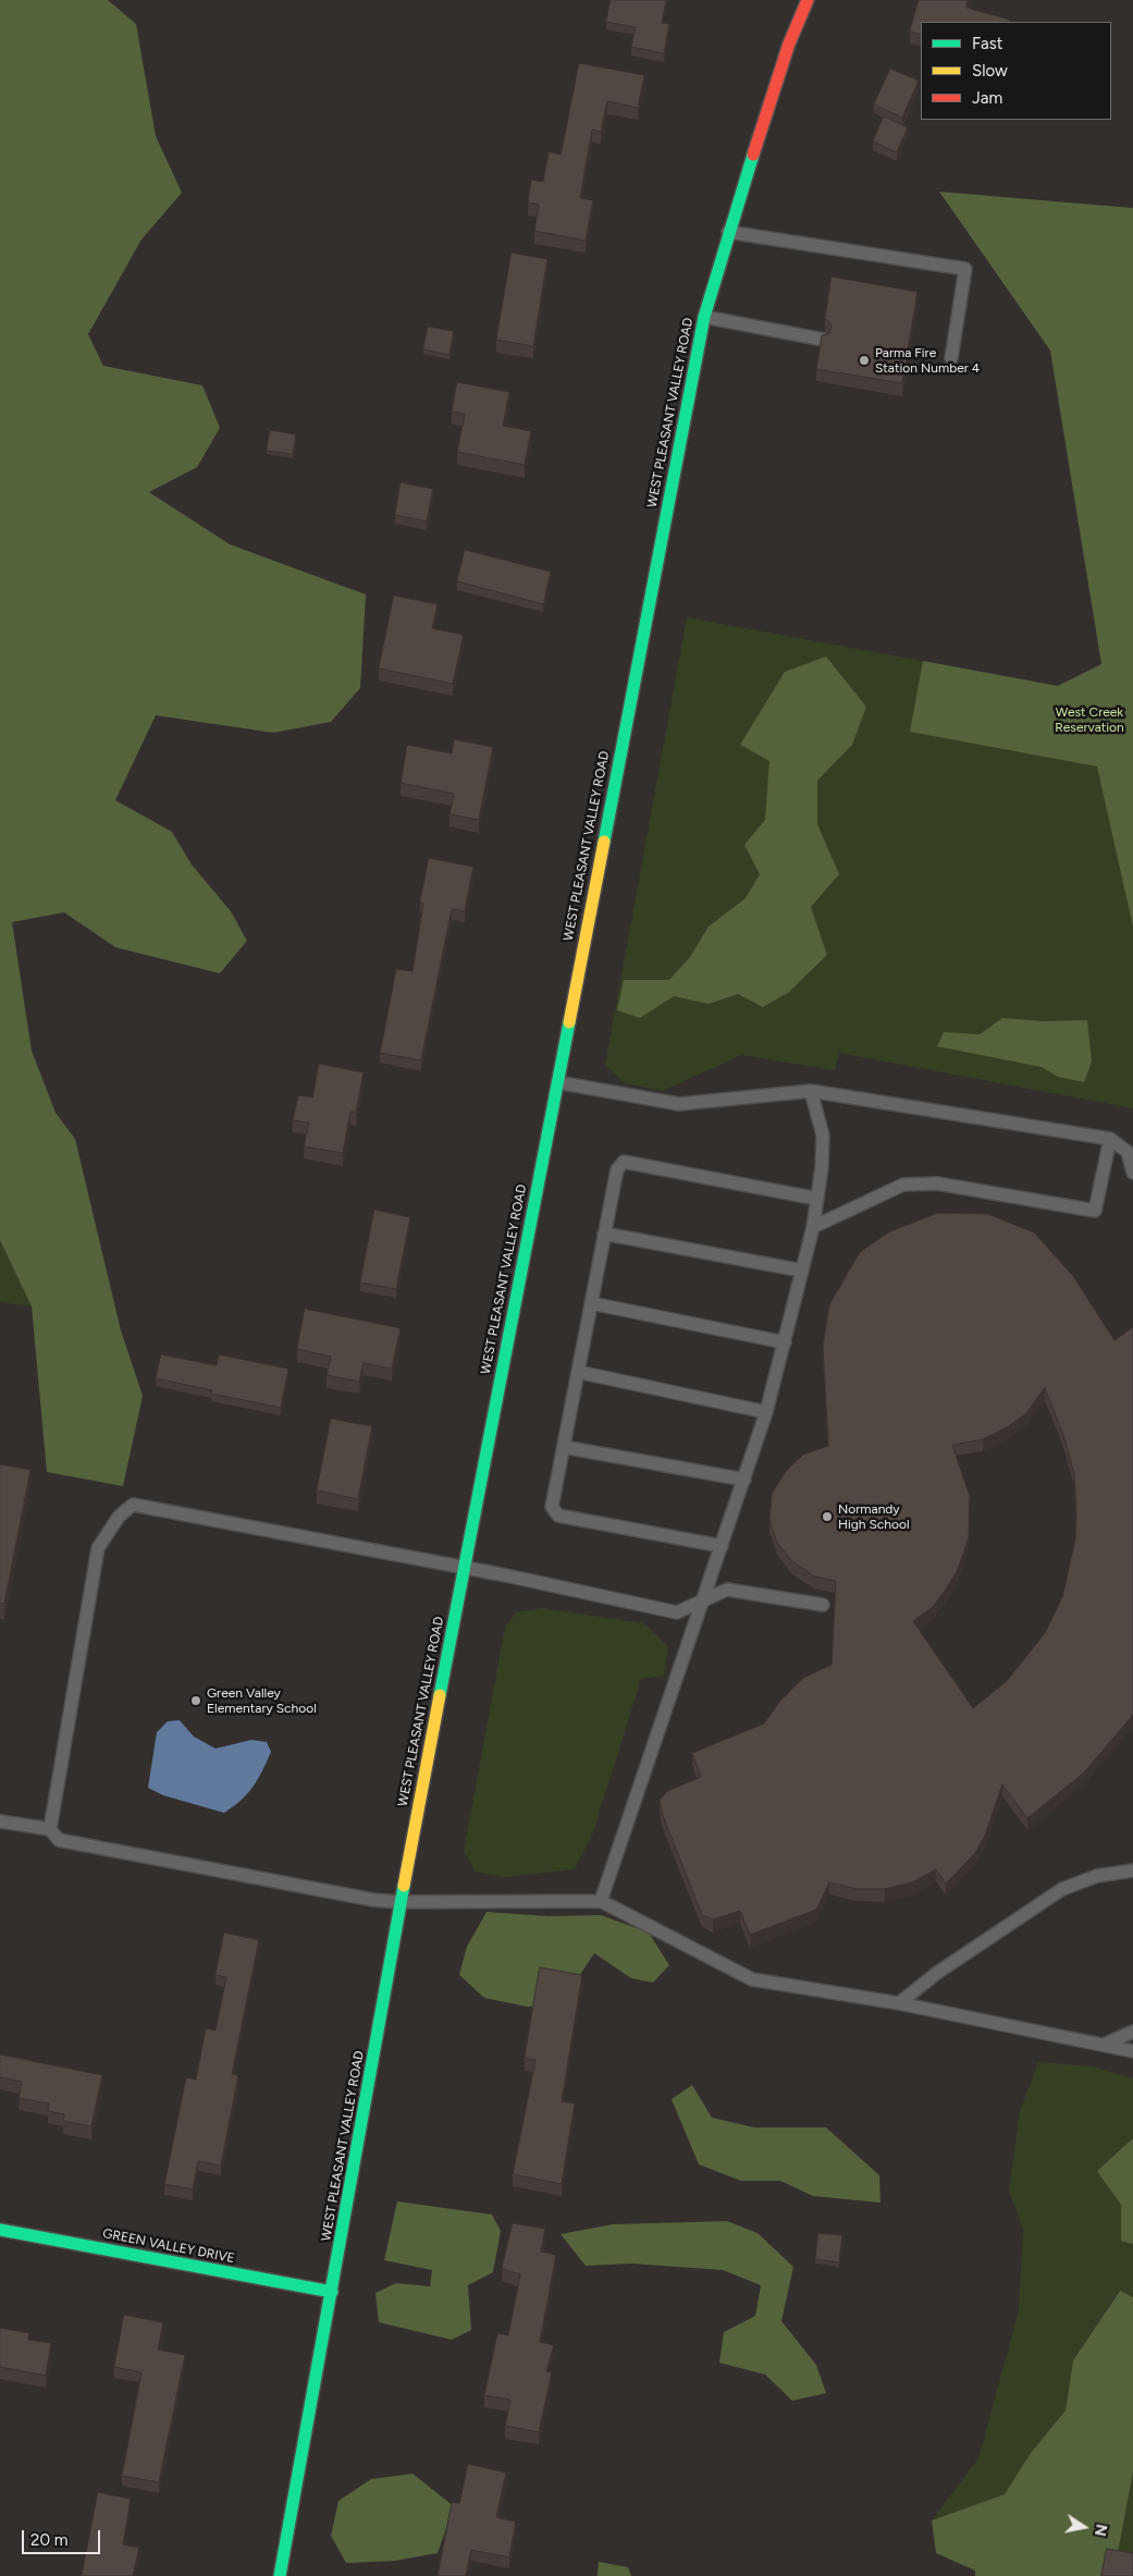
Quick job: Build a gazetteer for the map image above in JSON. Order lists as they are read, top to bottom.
{
  "streets": {
    "main road": ["WEST PLEASANT VALLEY ROAD", "GREEN VALLEY DRIVE"]
  },
  "crossings": [
    ["WEST PLEASANT VALLEY ROAD", "GREEN VALLEY DRIVE"]
  ],
  "parks": ["West Creek Reservation"],
  "places": ["Parma Fire Station Number 4", "Normandy High School", "Green Valley Elementary School"],
  "legend": ["Fast", "Slow", "Jam"],
  "scale_bar": "20 m",
  "north": "right"
}
